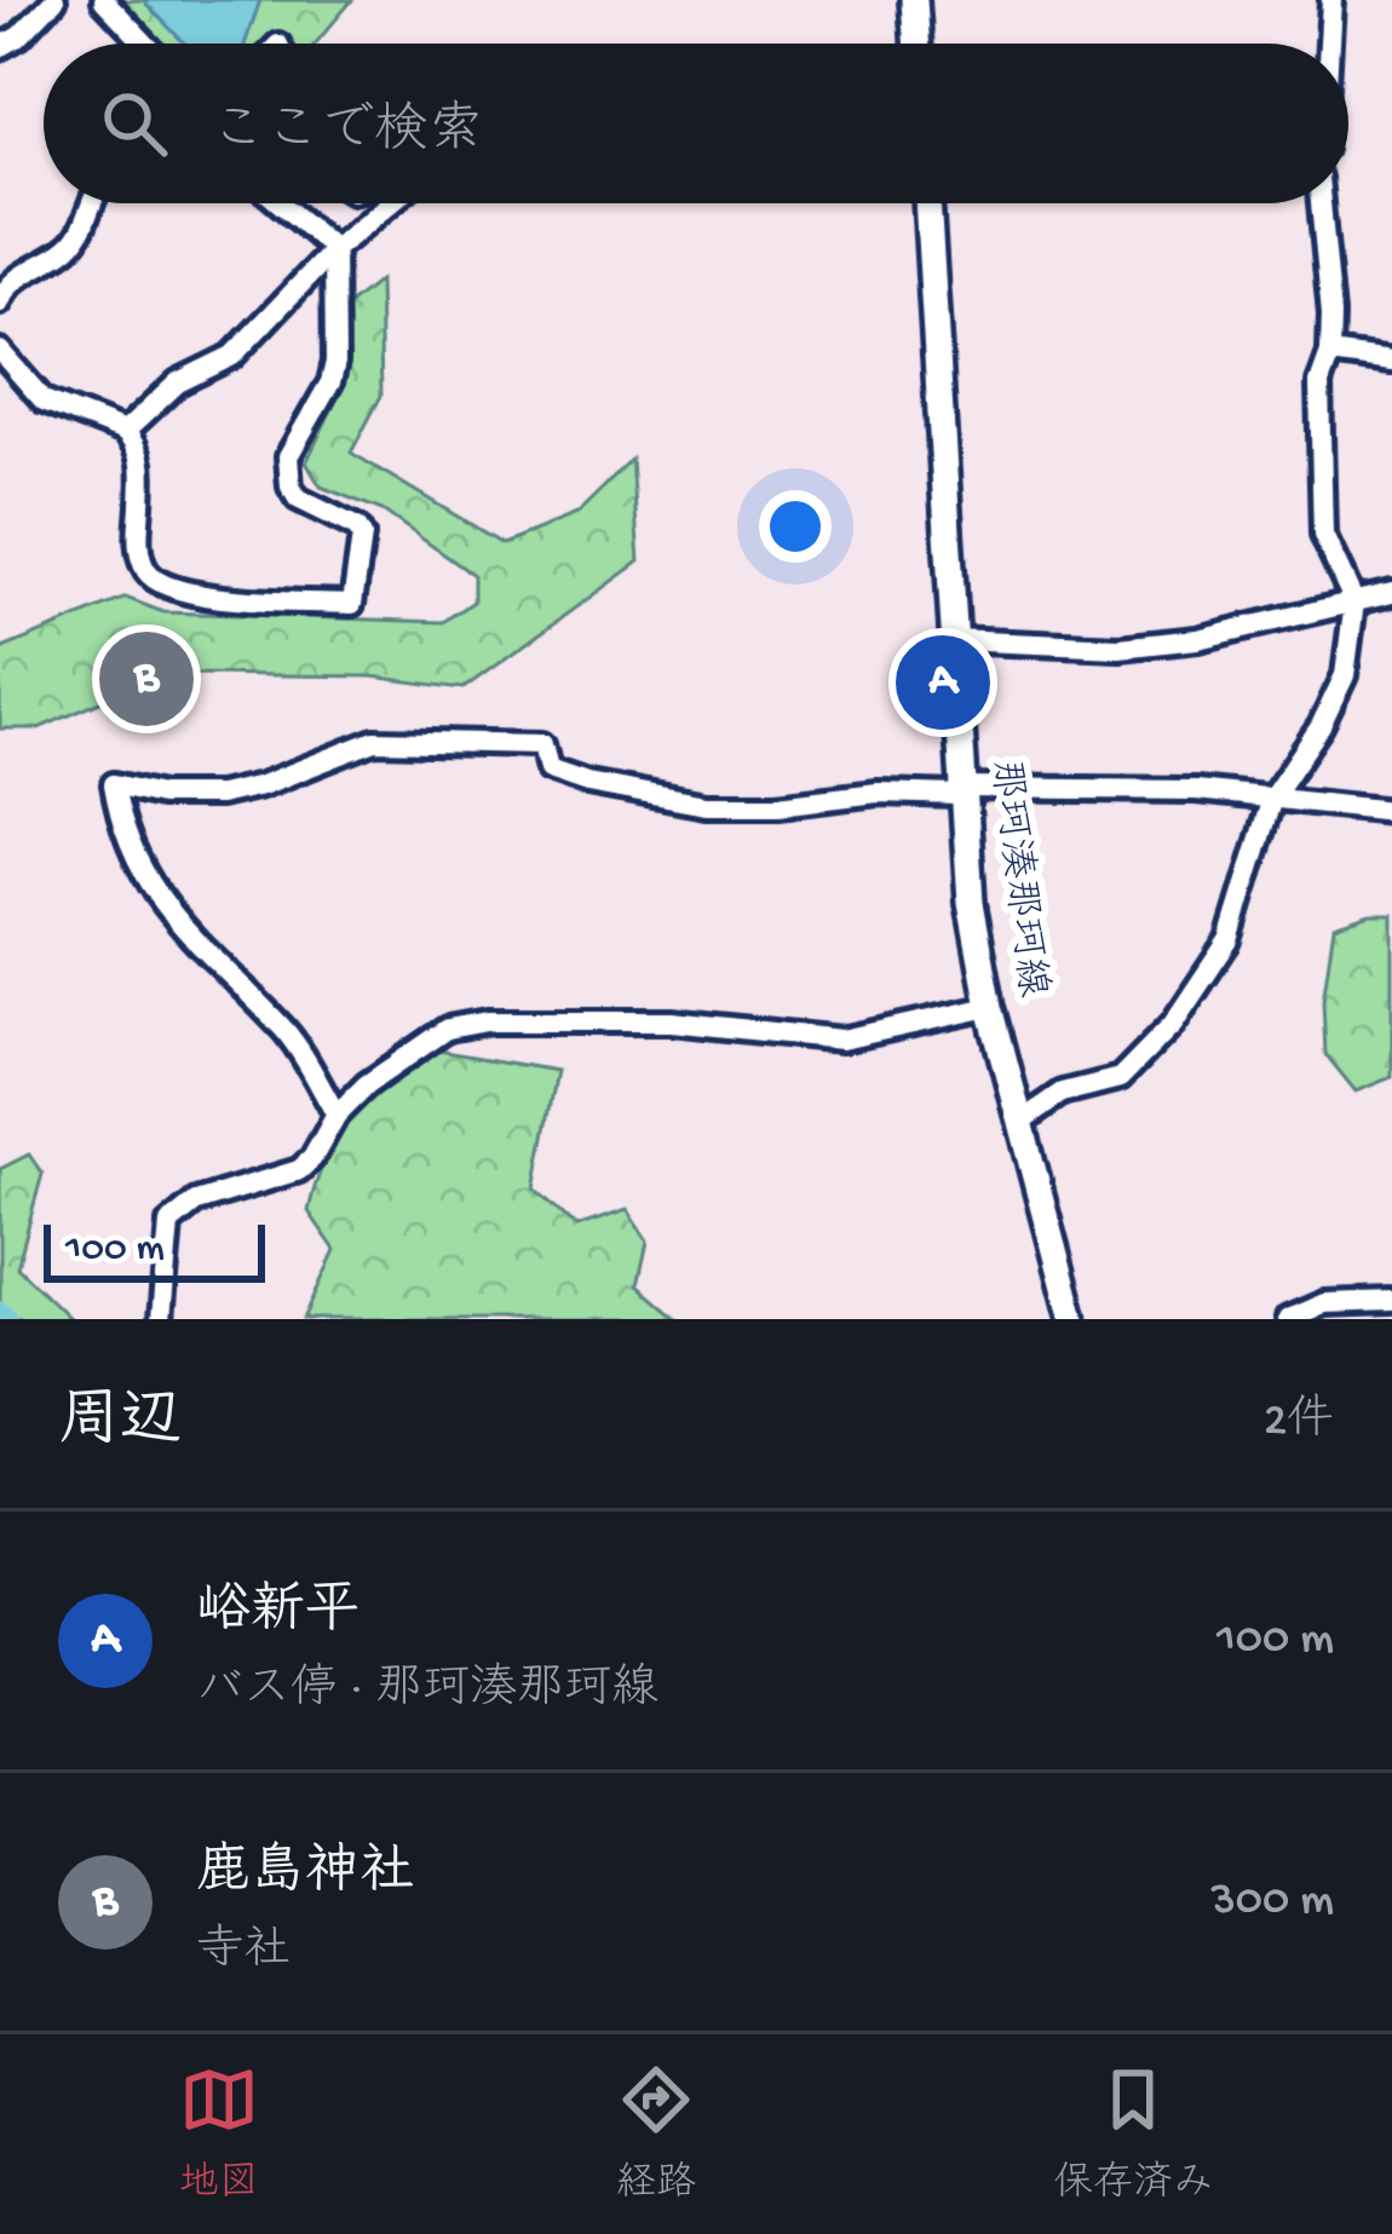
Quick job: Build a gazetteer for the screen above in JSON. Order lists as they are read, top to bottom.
{
  "streets": {
    "main road": ["那珂湊那珂線"]
  },
  "scale_bar": "100 m",
  "page": {
    "search": "ここで検索",
    "pins": ["B", "A"],
    "scale": "100 m",
    "heading": ["周辺", "2件"],
    "list": [
      {
        "mark": "A",
        "name": "峪新平",
        "note": "バス停 · 那珂湊那珂線",
        "value": "100 m"
      },
      {
        "mark": "B",
        "name": "鹿島神社",
        "note": "寺社",
        "value": "300 m"
      }
    ],
    "nav": ["地図", "経路", "保存済み"]
  }
}
